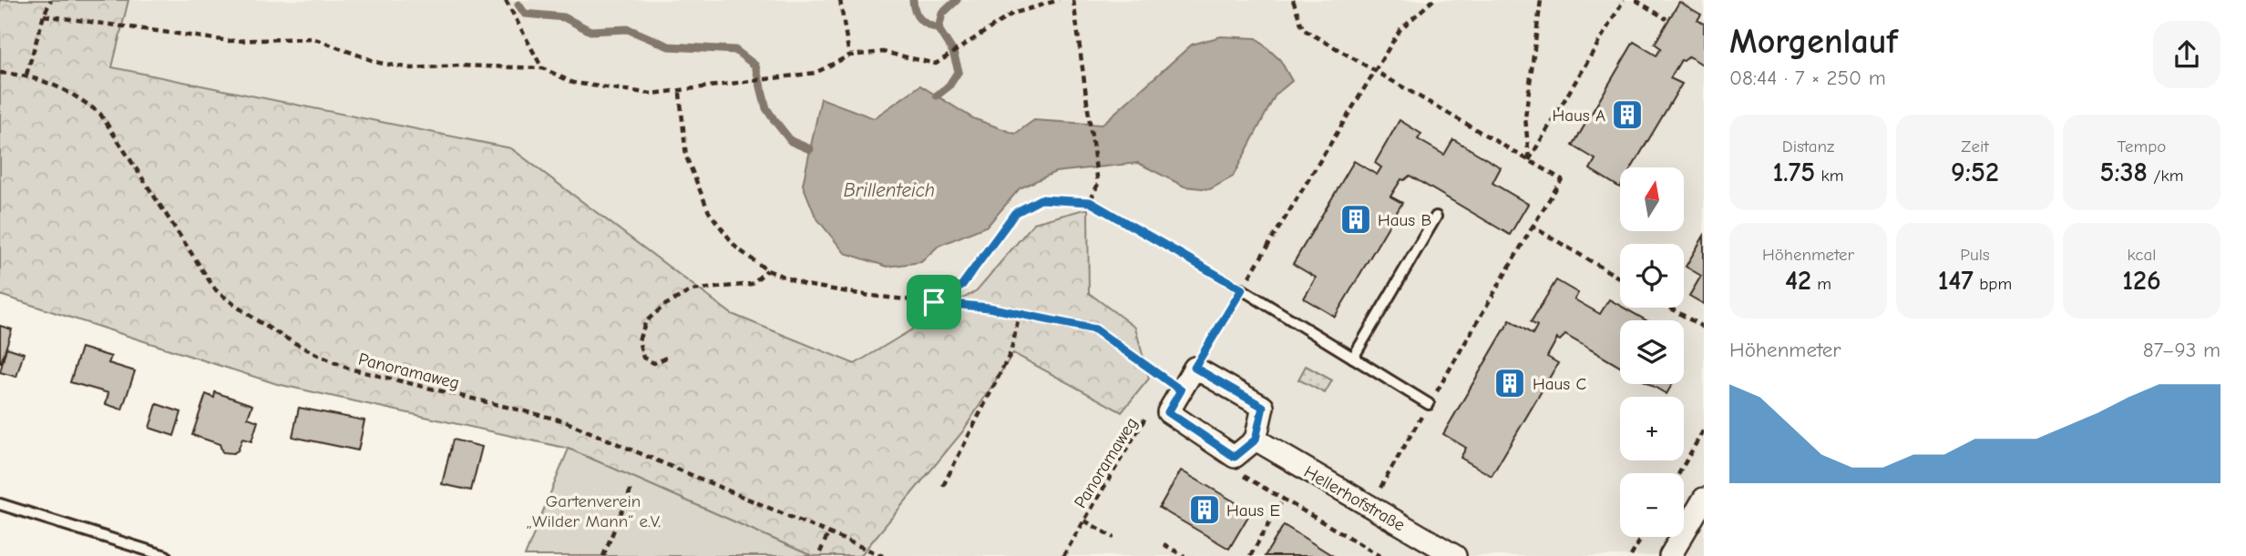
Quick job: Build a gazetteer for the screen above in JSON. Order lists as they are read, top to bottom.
{
  "streets": {
    "street": ["Hellerhofstraße"],
    "path": ["Panoramaweg"]
  },
  "water": ["Brillenteich"],
  "parks": ["Gartenverein „Wilder Mann“ e.V."],
  "places": {
    "building": [
      "Haus A",
      "Haus B",
      "Haus C",
      "Haus E"
    ]
  },
  "north": "top",
  "page": {
    "heading": ["Morgenlauf", "08:44 · 7 × 250 m"],
    "stats": [
      ["Distanz", "1.75 km"],
      ["Zeit", "9:52"],
      ["Tempo", "5:38 /km"],
      ["Höhenmeter", "42 m"],
      ["Puls", "147 bpm"],
      ["kcal", "126"]
    ],
    "map_buttons": ["+", "−"],
    "chart": ["Höhenmeter", "87–93 m"]
  }
}
